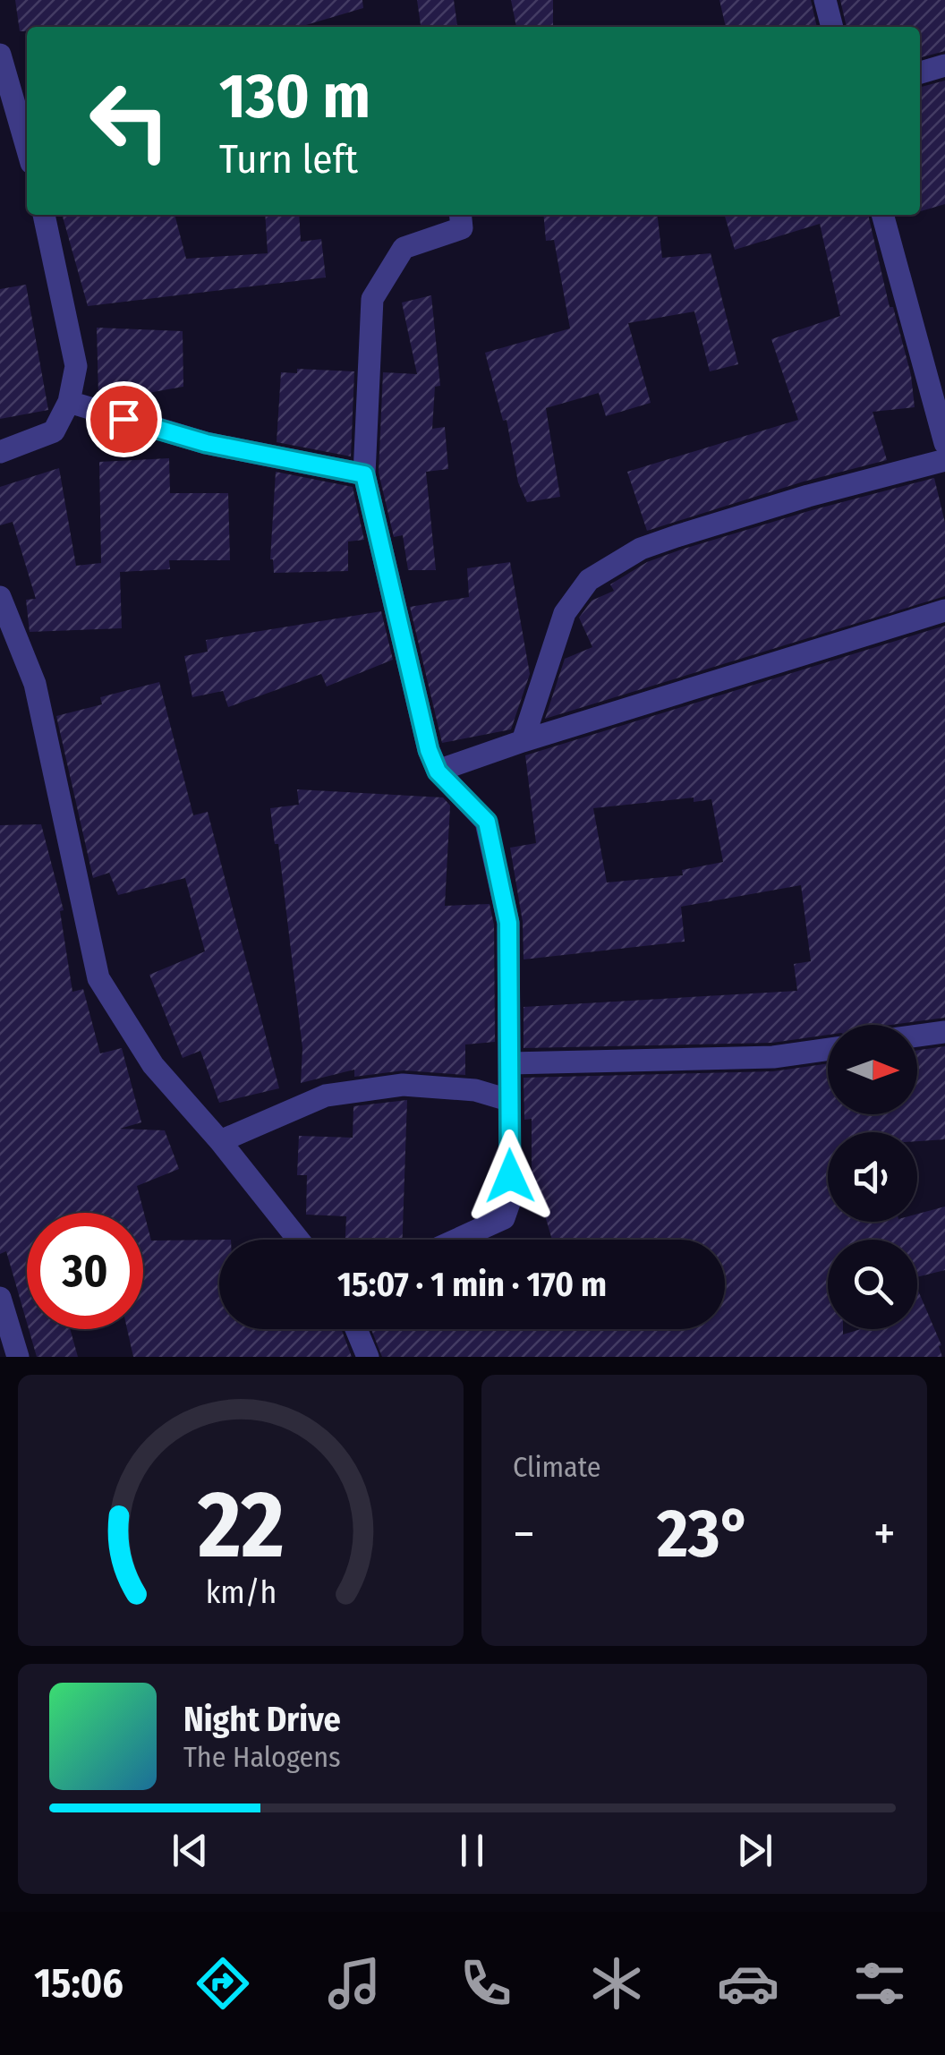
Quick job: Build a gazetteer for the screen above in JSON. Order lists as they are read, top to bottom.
{
  "north": "right",
  "page": {
    "turn": ["130 m", "Turn left"],
    "limit": "30",
    "trip": "15:07 · 1 min · 170 m",
    "tile": "Climate",
    "heat": ["−", "23°", "+"],
    "song": ["Night Drive", "The Halogens"],
    "tabs": "15:06",
    "gauge": ["22", "km/h"]
  }
}
